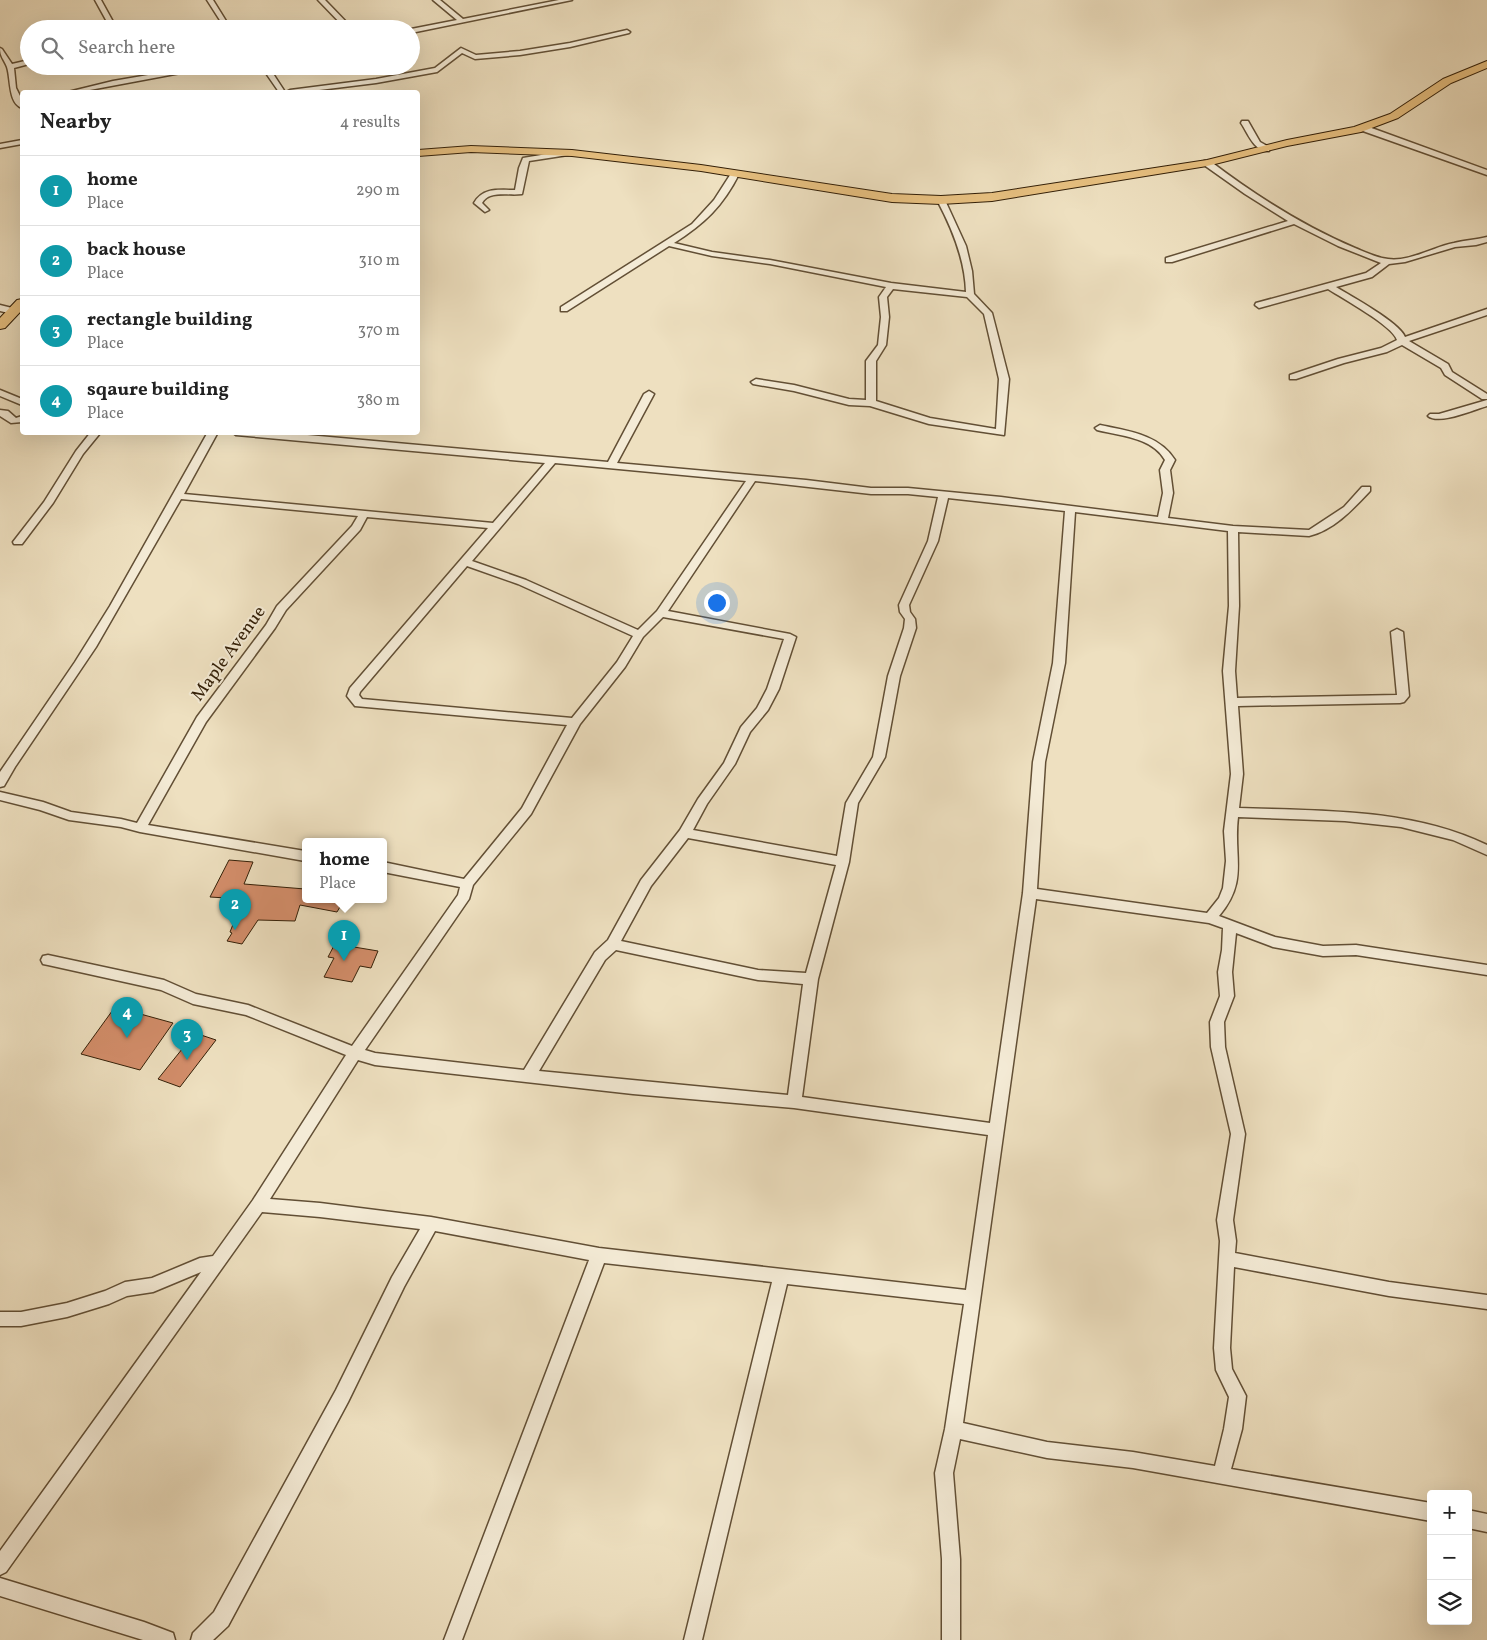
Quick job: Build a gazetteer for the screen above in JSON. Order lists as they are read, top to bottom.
{
  "streets": {
    "street": ["Maple Avenue"]
  },
  "page": {
    "search": "Search here",
    "heading": ["Nearby", "4 results"],
    "list": [
      {
        "mark": "1",
        "name": "home",
        "note": "Place",
        "value": "290 m"
      },
      {
        "mark": "2",
        "name": "back house",
        "note": "Place",
        "value": "310 m"
      },
      {
        "mark": "3",
        "name": "rectangle building",
        "note": "Place",
        "value": "370 m"
      },
      {
        "mark": "4",
        "name": "sqaure building",
        "note": "Place",
        "value": "380 m"
      }
    ],
    "popup": ["home", "Place"],
    "pins": [
      "2",
      "1",
      "4",
      "3"
    ],
    "map_buttons": ["+", "−"]
  }
}
